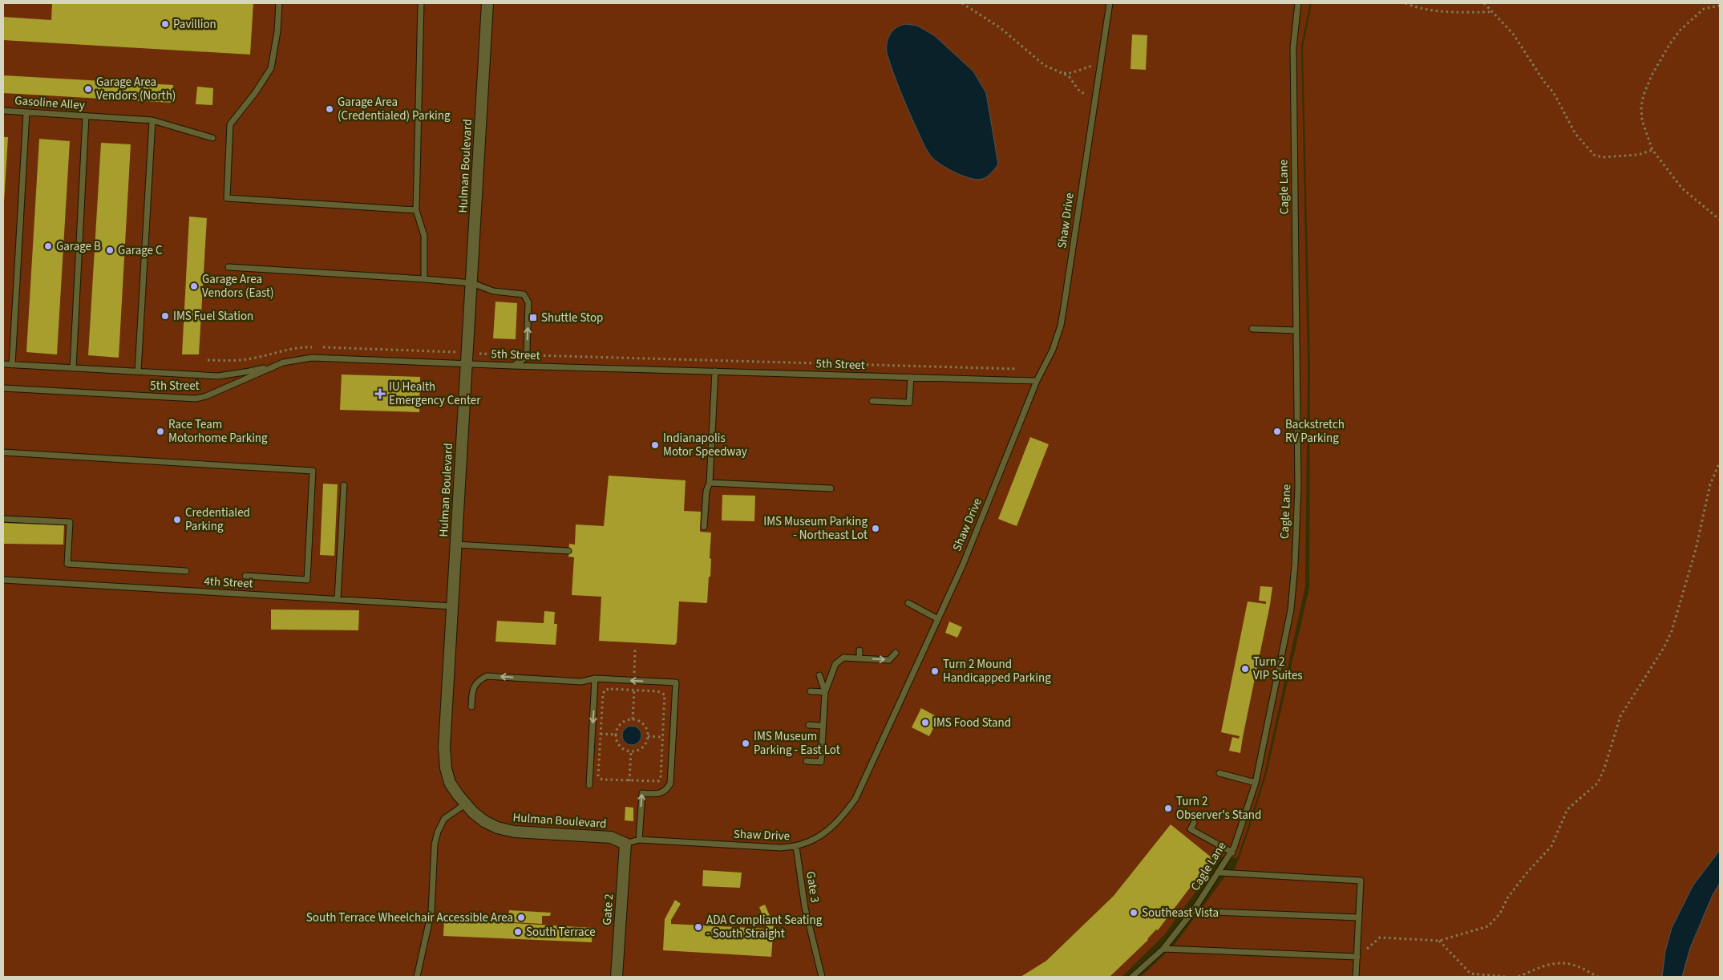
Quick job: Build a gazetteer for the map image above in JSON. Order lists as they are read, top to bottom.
{
  "streets": {
    "street": ["Hulman Boulevard", "Gate 2"],
    "lane": [
      "Gasoline Alley",
      "Cagle Lane",
      "Shaw Drive",
      "5th Street",
      "4th Street",
      "Gate 3"
    ]
  },
  "crossings": [
    ["Hulman Boulevard", "Shaw Drive"],
    ["Hulman Boulevard", "5th Street"],
    ["Hulman Boulevard", "4th Street"],
    ["Hulman Boulevard", "Gate 2"],
    ["Shaw Drive", "5th Street"],
    ["Shaw Drive", "Gate 3"],
    ["Shaw Drive", "Gate 2"]
  ],
  "places": {
    "other": [
      "Pavillion",
      "Garage Area Vendors (North)",
      "Garage Area (Credentialed) Parking",
      "Garage B",
      "Garage C",
      "Garage Area Vendors (East)",
      "IMS Fuel Station",
      "Race Team Motorhome Parking",
      "Backstretch RV Parking",
      "Indianapolis Motor Speedway",
      "Credentialed Parking",
      "IMS Museum Parking - Northeast Lot",
      "Turn 2 VIP Suites",
      "Turn 2 Mound Handicapped Parking",
      "IMS Food Stand",
      "IMS Museum Parking - East Lot",
      "Turn 2 Observer's Stand",
      "Southeast Vista",
      "South Terrace Wheelchair Accessible Area",
      "ADA Compliant Seating - South Straight",
      "South Terrace"
    ],
    "transit": ["Shuttle Stop"],
    "health": ["IU Health Emergency Center"]
  }
}
